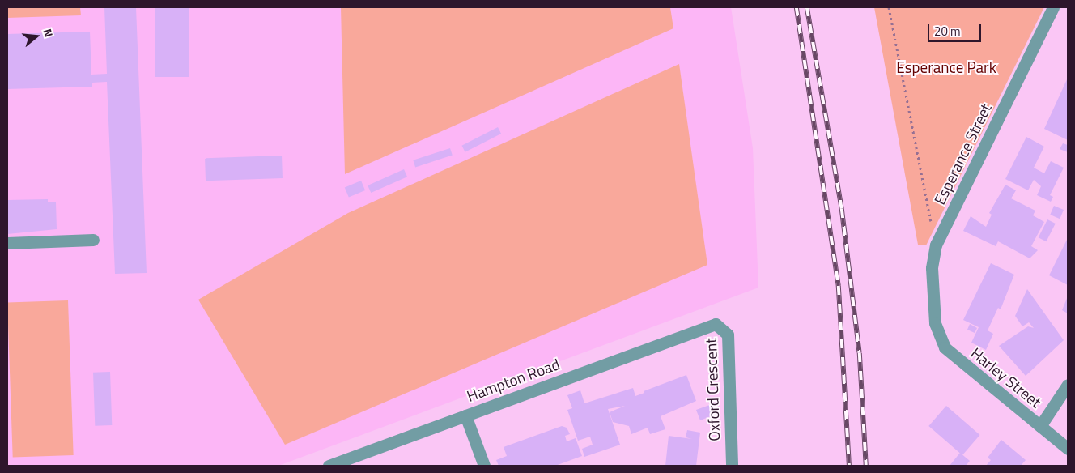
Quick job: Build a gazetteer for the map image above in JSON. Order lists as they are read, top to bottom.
{
  "streets": {
    "street": [
      "Esperance Street",
      "Harley Street",
      "Hampton Road",
      "Oxford Crescent"
    ]
  },
  "crossings": [
    ["Esperance Street", "Harley Street"],
    ["Hampton Road", "Oxford Crescent"]
  ],
  "parks": ["Esperance Park"],
  "scale_bar": "20 m",
  "north": "right"
}
